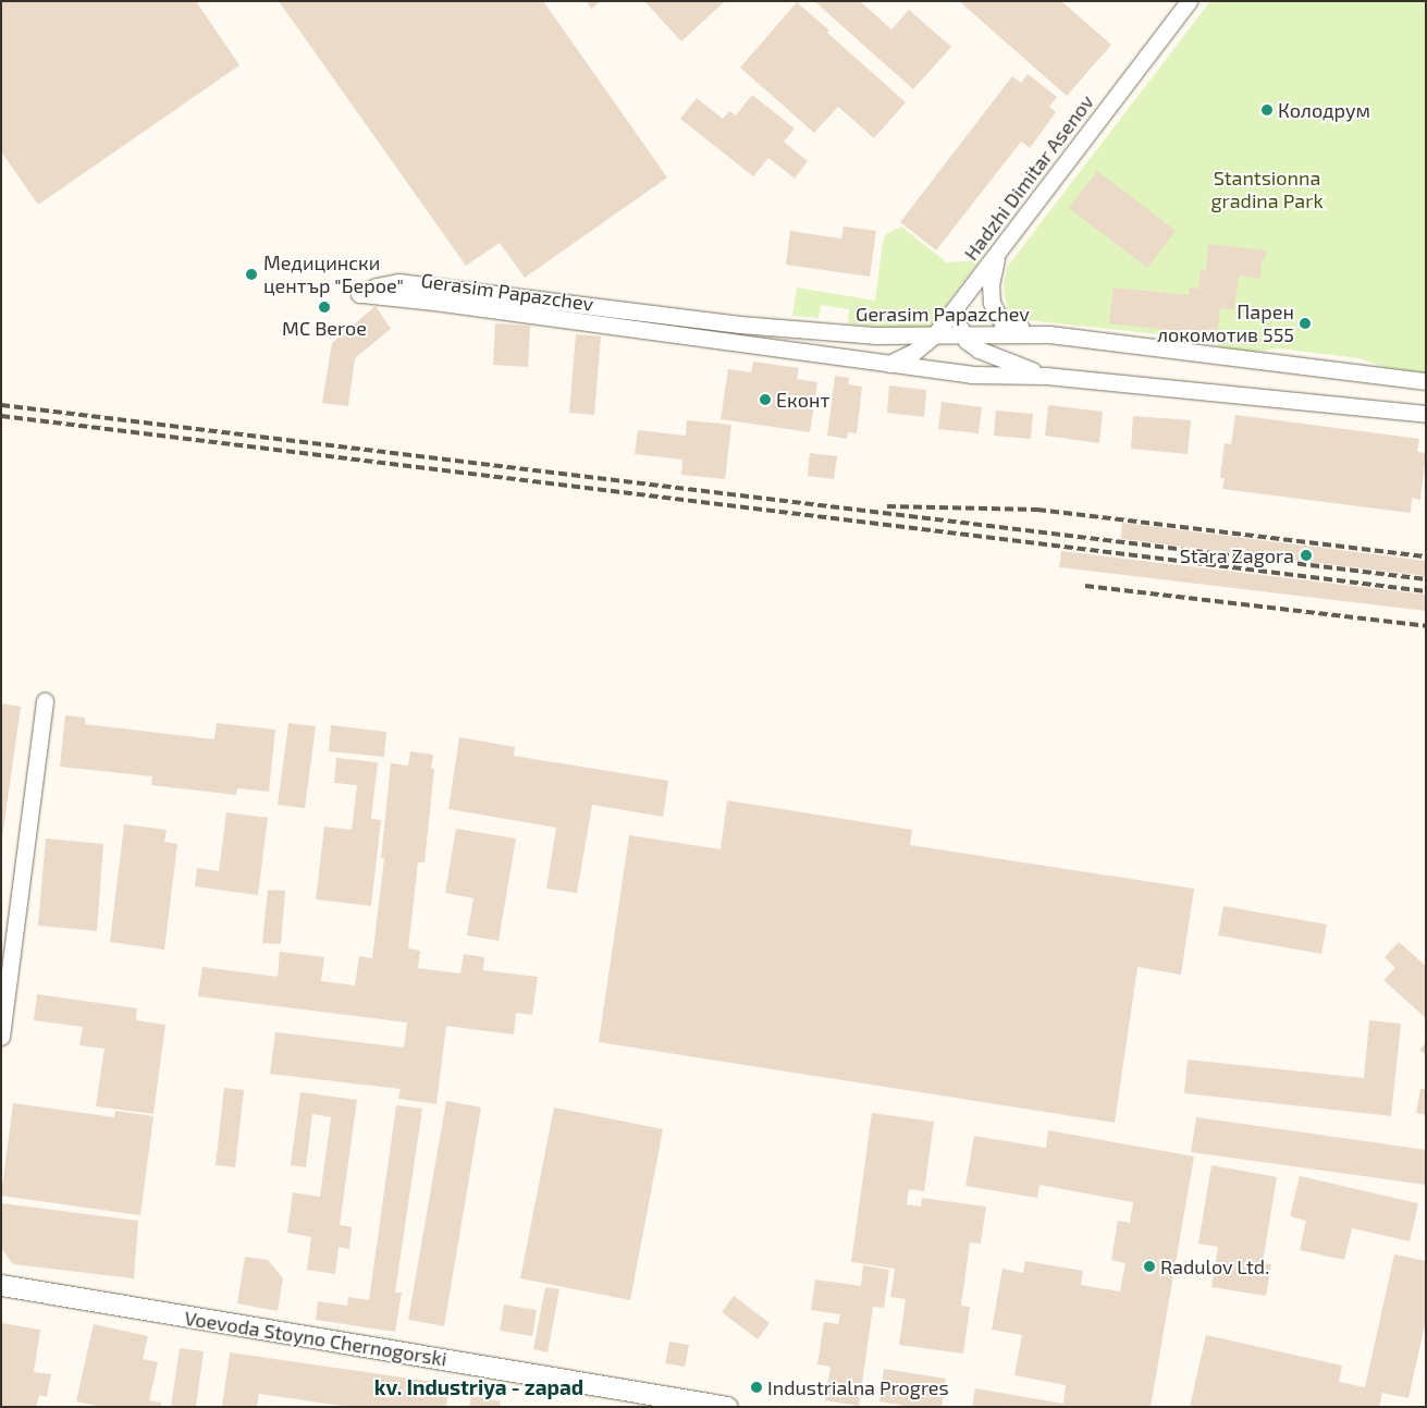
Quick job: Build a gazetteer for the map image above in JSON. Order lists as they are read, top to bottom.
{
  "streets": {
    "street": ["Hadzhi Dimitar Asenov", "Gerasim Papazchev", "Voevoda Stoyno Chernogorski"]
  },
  "crossings": [
    ["Hadzhi Dimitar Asenov", "Gerasim Papazchev"]
  ],
  "districts": ["kv. Industriya - zapad"],
  "parks": ["Stantsionna gradina Park"],
  "places": [
    "Колодрум",
    "Медицински център \"Берое\"",
    "MC Beroe",
    "Парен локомотив 555",
    "Еконт",
    "Stara Zagora",
    "Radulov Ltd.",
    "Industrialna Progres"
  ]
}
